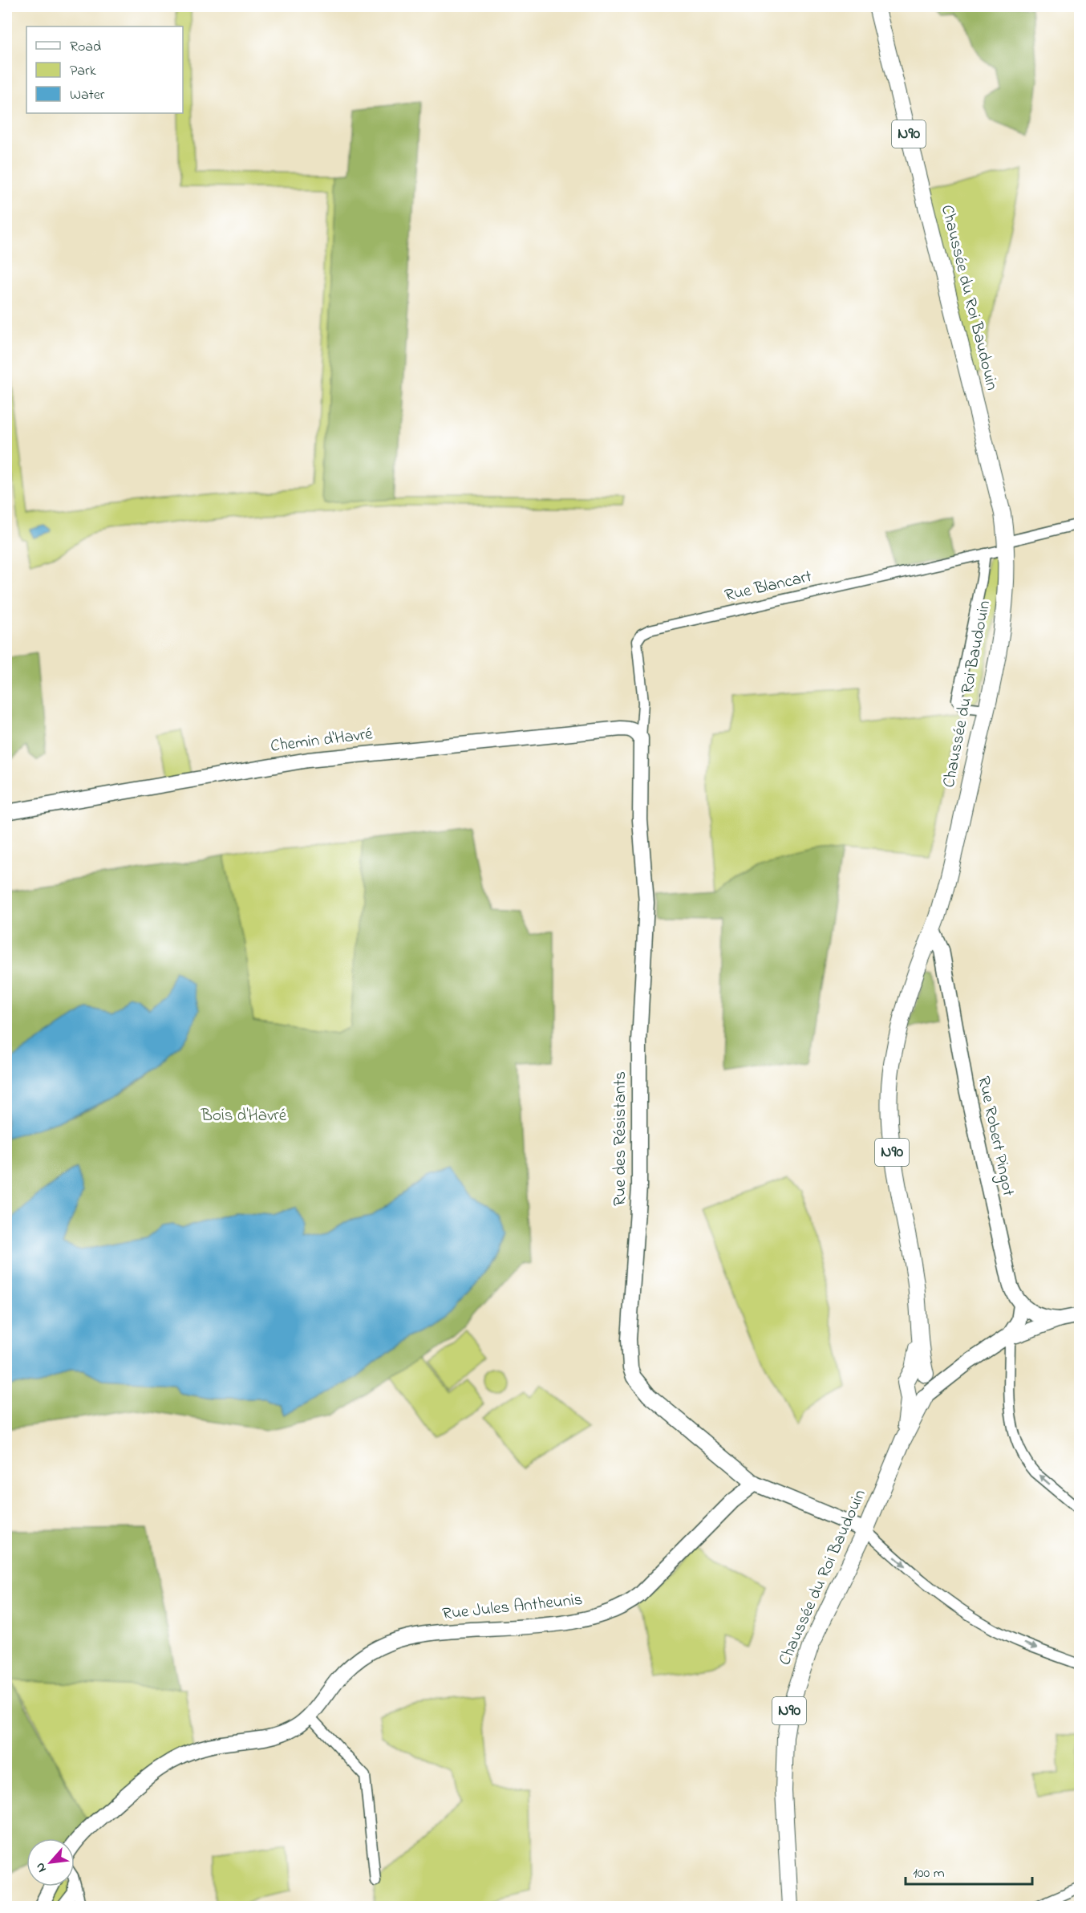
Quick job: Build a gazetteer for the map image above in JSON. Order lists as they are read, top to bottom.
{
  "streets": {
    "main road": ["N90", "Chaussée du Roi Baudouin"],
    "street": [
      "Rue Blancart",
      "Chemin d'Havré",
      "Rue Robert Pingot",
      "Rue des Résistants",
      "Rue Jules Antheunis"
    ]
  },
  "crossings": [
    ["Chaussée du Roi Baudouin", "Rue Blancart"],
    ["Chaussée du Roi Baudouin", "Rue Robert Pingot"],
    ["Rue Blancart", "Chemin d'Havré"],
    ["Rue Blancart", "Rue des Résistants"],
    ["Chemin d'Havré", "Rue des Résistants"],
    ["Rue des Résistants", "Rue Jules Antheunis"]
  ],
  "parks": ["Bois d'Havré"],
  "legend": ["Road", "Park", "Water"],
  "scale_bar": "100 m",
  "north": "bottom left"
}
